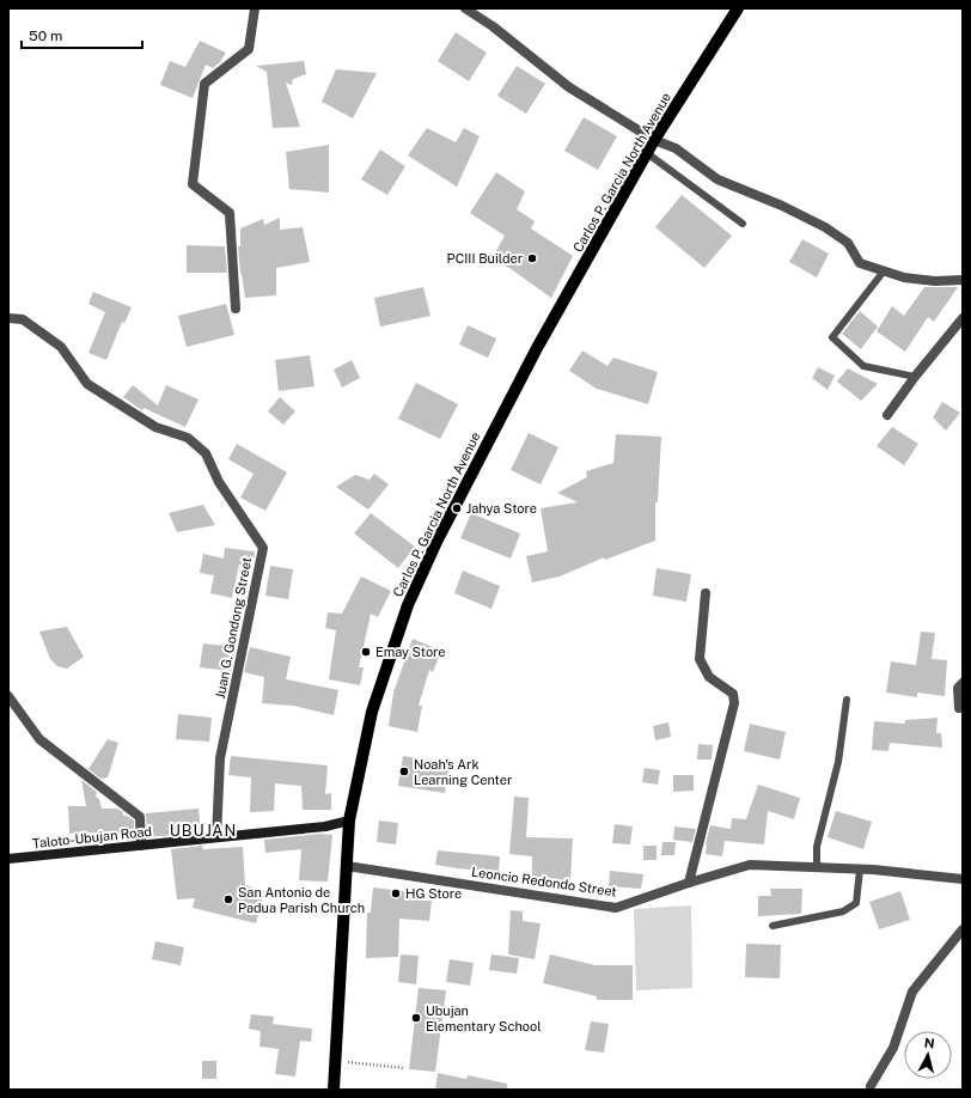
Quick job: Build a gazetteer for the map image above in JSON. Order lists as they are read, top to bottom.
{
  "streets": {
    "main road": ["Carlos P. Garcia North Avenue", "Taloto-Ubujan Road"],
    "street": ["Juan G. Gondong Street", "Leoncio Redondo Street"]
  },
  "crossings": [
    ["Carlos P. Garcia North Avenue", "Taloto-Ubujan Road"],
    ["Carlos P. Garcia North Avenue", "Leoncio Redondo Street"],
    ["Juan G. Gondong Street", "Taloto-Ubujan Road"]
  ],
  "districts": ["UBUJAN"],
  "places": [
    "PCIII Builder",
    "Jahya Store",
    "Emay Store",
    "Noah's Ark Learning Center",
    "HG Store",
    "San Antonio de Padua Parish Church",
    "Ubujan Elementary School"
  ],
  "scale_bar": "50 m",
  "north": "top"
}
